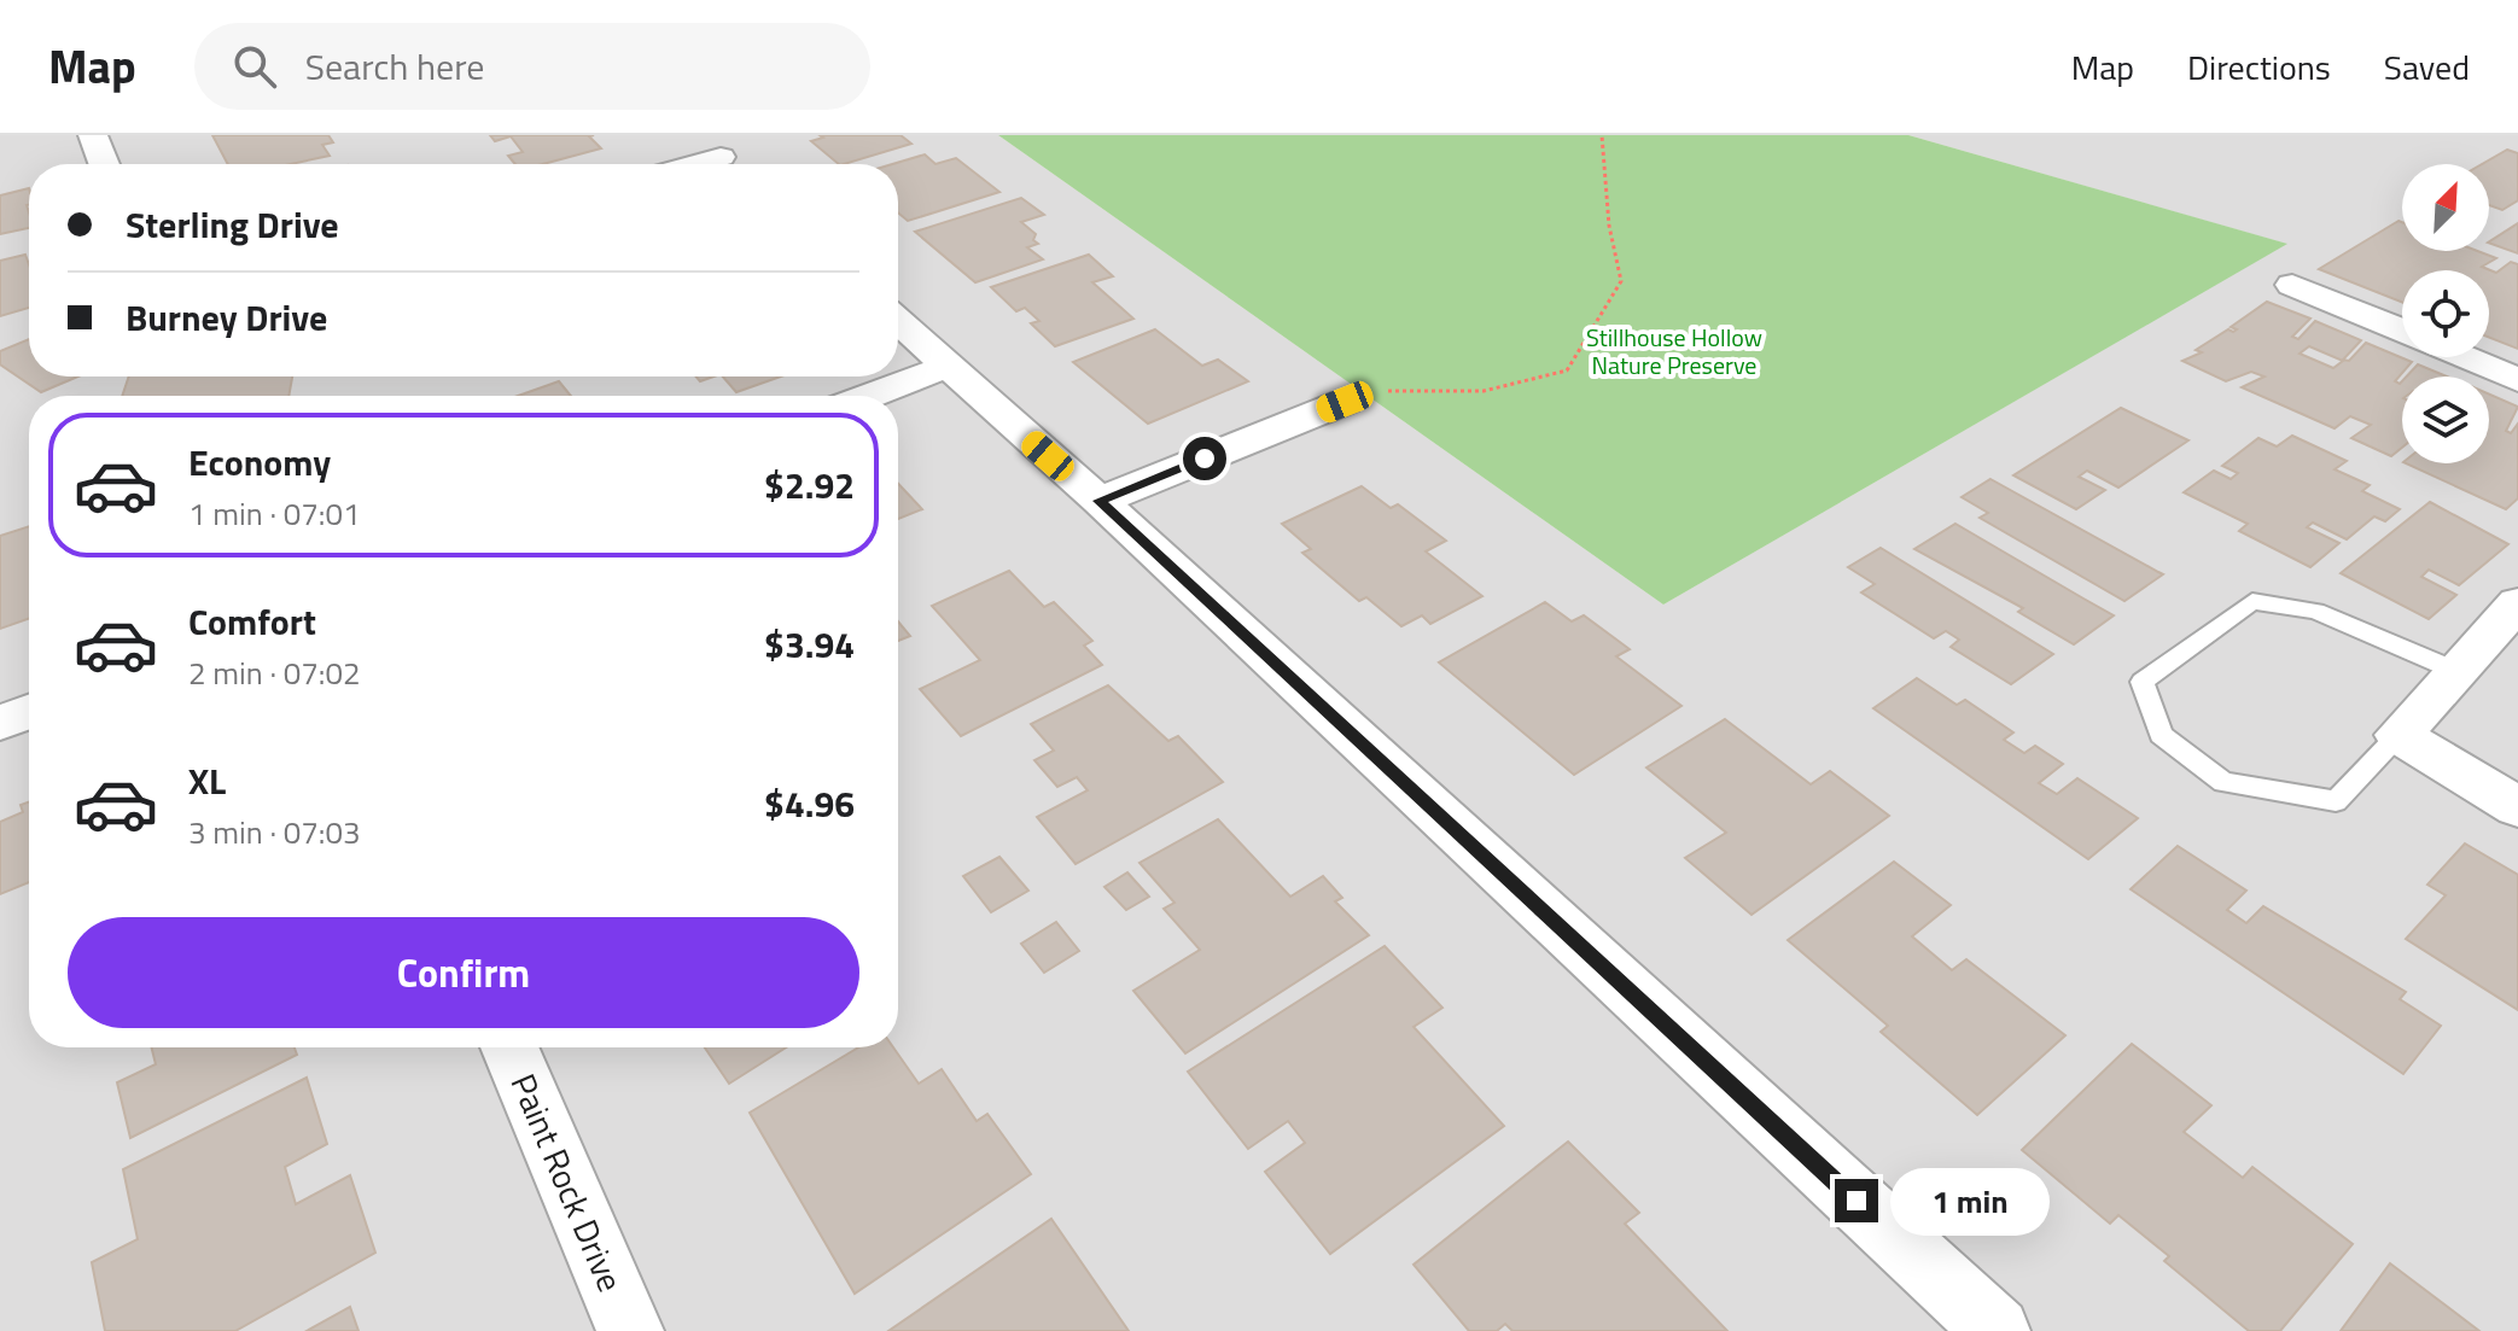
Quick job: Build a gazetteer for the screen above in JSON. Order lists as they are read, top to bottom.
{
  "streets": {
    "street": ["Paint Rock Drive"]
  },
  "parks": ["Stillhouse Hollow Nature Preserve"],
  "north": "top right",
  "page": {
    "header": "Map",
    "search": "Search here",
    "nav": ["Map", "Directions", "Saved"],
    "banner": ["Sterling Drive", "Burney Drive"],
    "list": [
      {
        "name": "Economy",
        "note": "1 min · 07:01",
        "value": "$2.92"
      },
      {
        "name": "Comfort",
        "note": "2 min · 07:02",
        "value": "$3.94"
      },
      {
        "name": "XL",
        "note": "3 min · 07:03",
        "value": "$4.96"
      }
    ],
    "buttons": "Confirm",
    "bubble": "1 min"
  }
}
